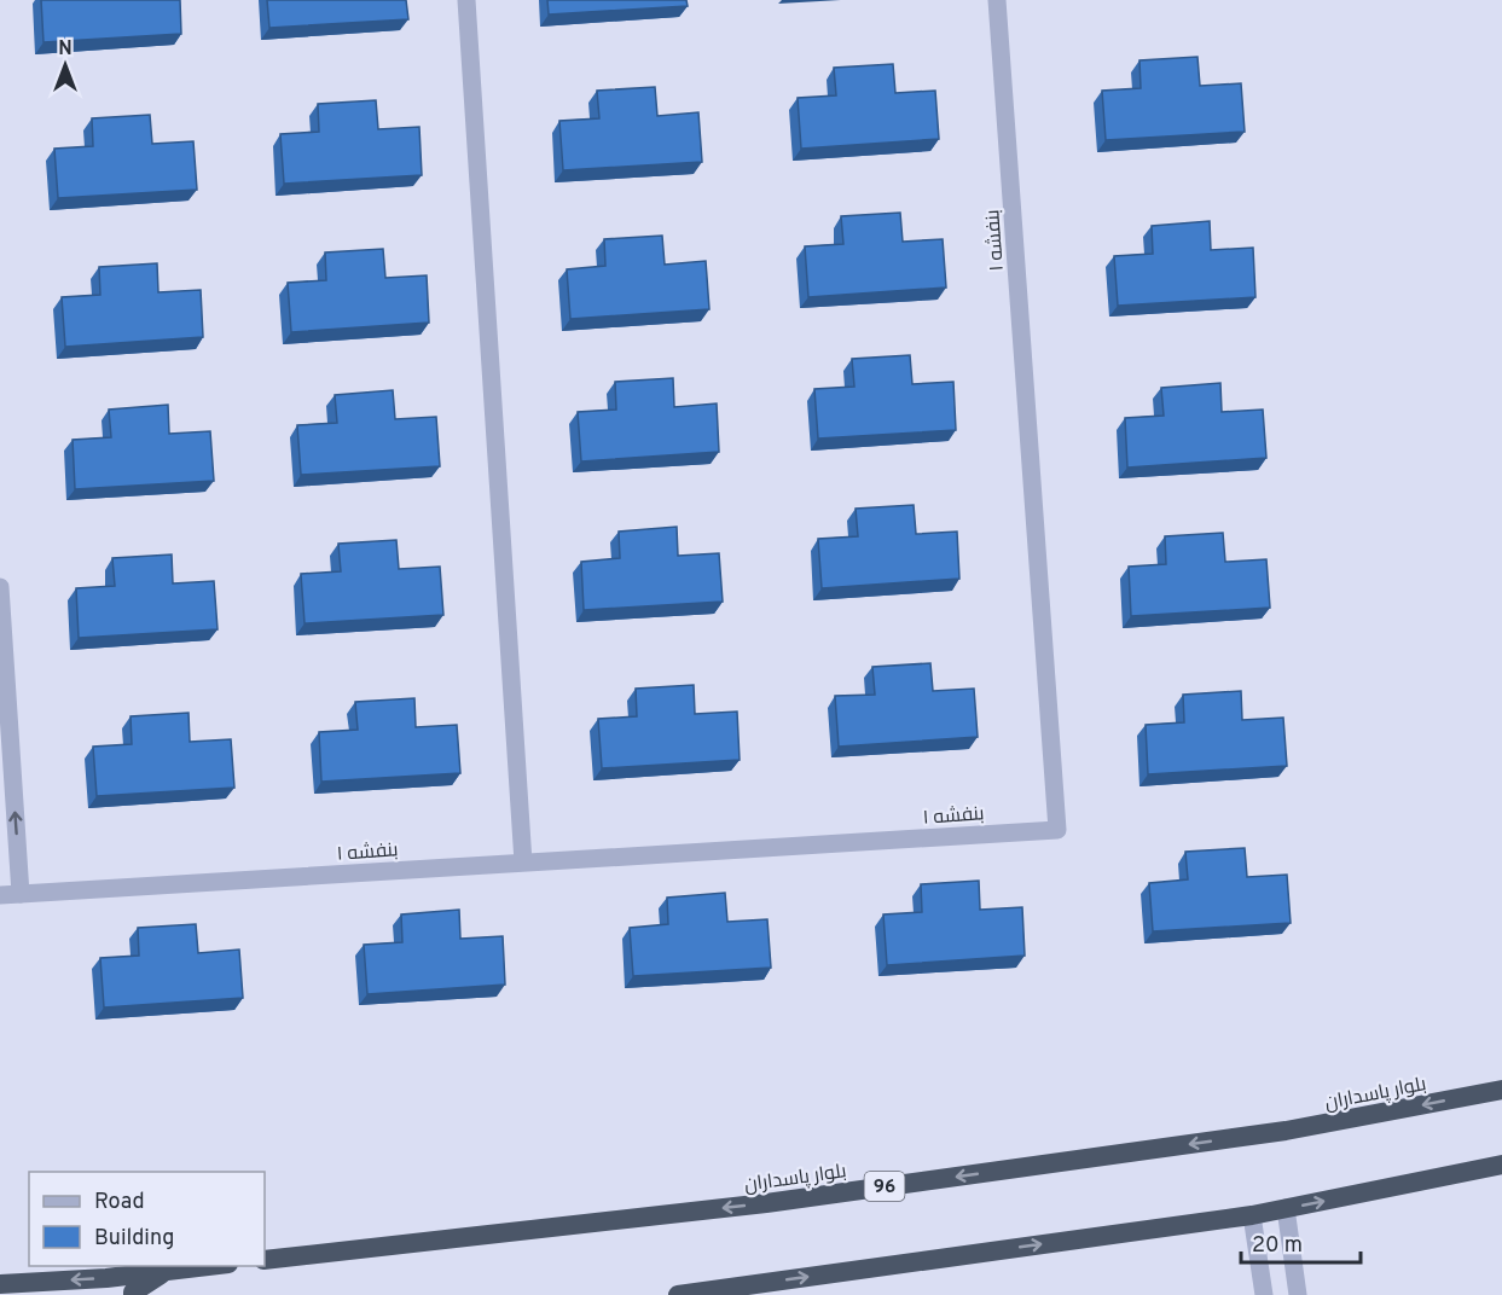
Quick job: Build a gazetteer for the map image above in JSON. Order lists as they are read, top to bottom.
{
  "streets": {
    "highway": ["بلوار پاسداران", "96"],
    "street": ["بنفشه ۱"]
  },
  "legend": ["Road", "Building"],
  "scale_bar": "20 m",
  "north": "top"
}
